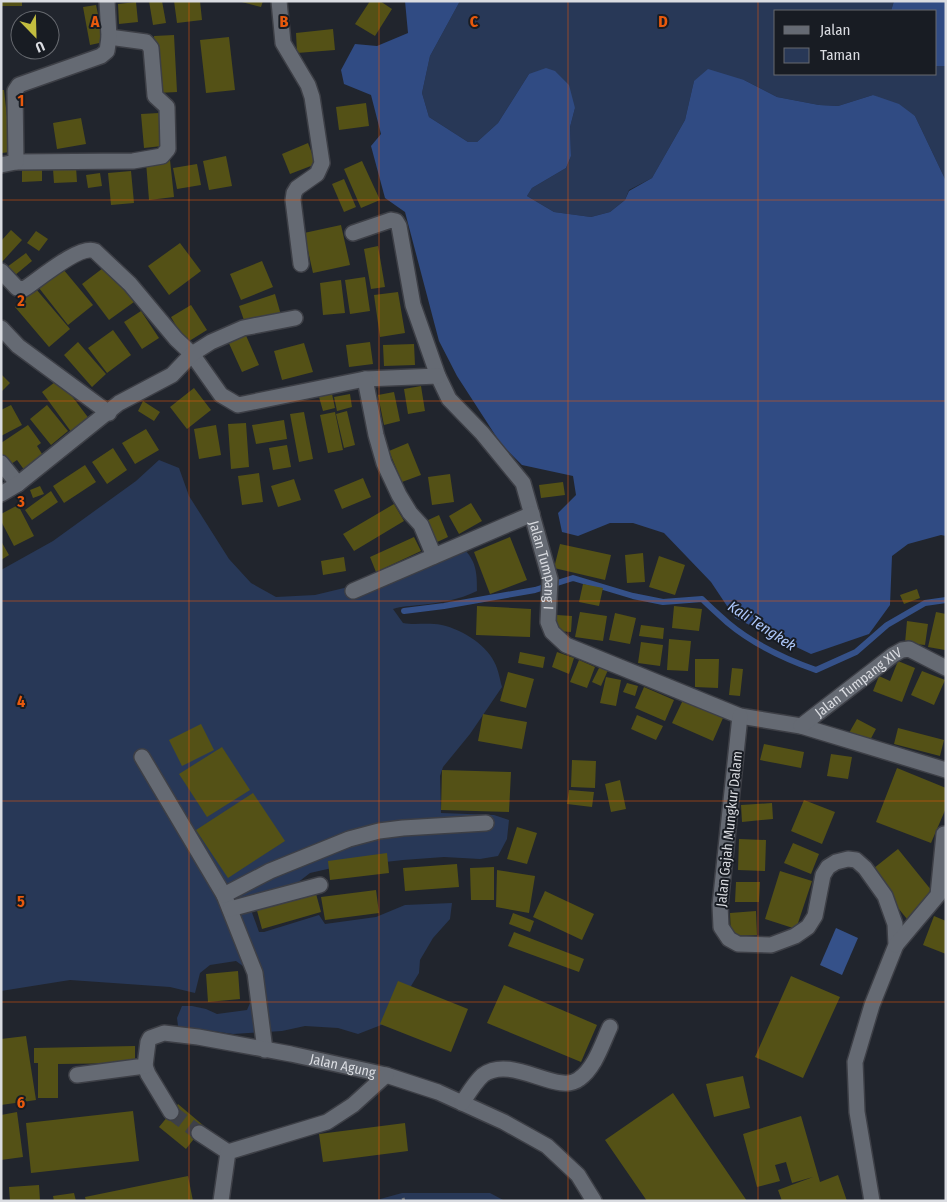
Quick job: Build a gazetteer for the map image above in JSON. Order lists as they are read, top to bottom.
{
  "streets": {
    "street": [
      "Jalan Tumpang I",
      "Jalan Tumpang XIV",
      "Jalan Gajah Mungkur Dalam",
      "Jalan Agung"
    ]
  },
  "crossings": [
    ["Jalan Tumpang I", "Jalan Tumpang XIV"],
    ["Jalan Tumpang I", "Jalan Gajah Mungkur Dalam"]
  ],
  "water": ["Kali Tengkek"],
  "legend": ["Jalan", "Taman"],
  "north": "bottom right",
  "grid": {
    "columns": [
      "A",
      "B",
      "C",
      "D"
    ],
    "rows": [
      "1",
      "2",
      "3",
      "4",
      "5",
      "6"
    ]
  }
}
